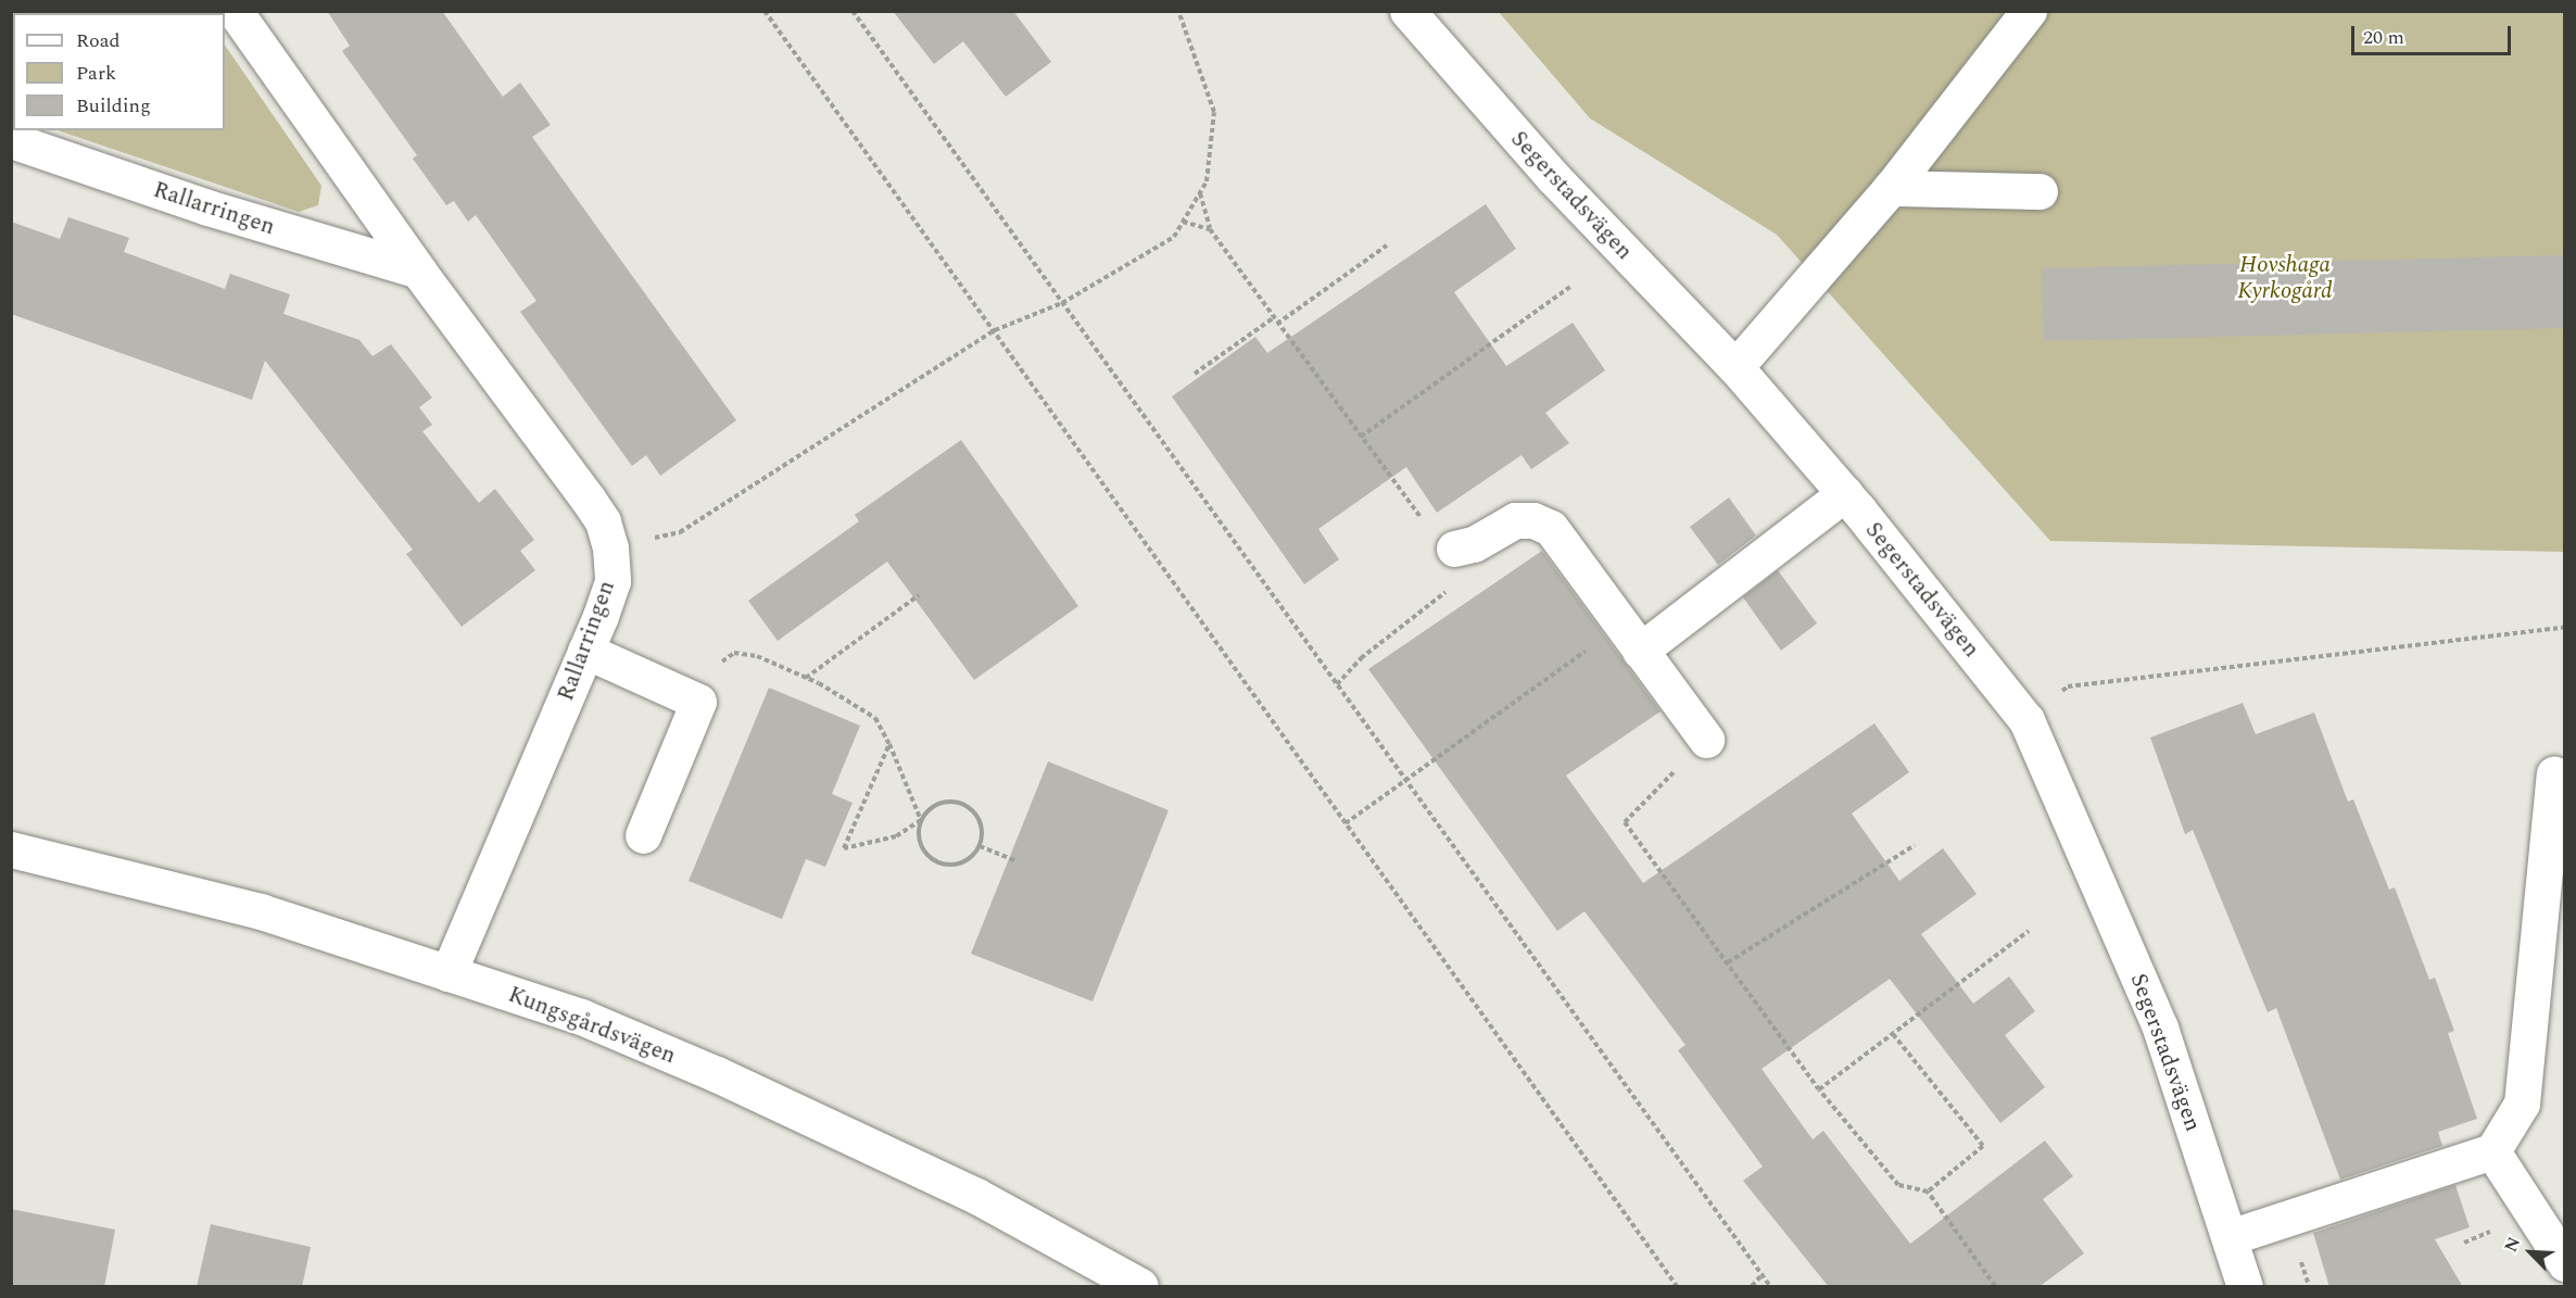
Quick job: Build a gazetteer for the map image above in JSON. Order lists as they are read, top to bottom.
{
  "streets": {
    "street": ["Segerstadsvägen", "Rallarringen", "Kungsgårdsvägen"]
  },
  "crossings": [
    ["Rallarringen", "Kungsgårdsvägen"]
  ],
  "parks": ["Hovshaga Kyrkogård"],
  "legend": ["Road", "Park", "Building"],
  "scale_bar": "20 m",
  "north": "top left"
}
